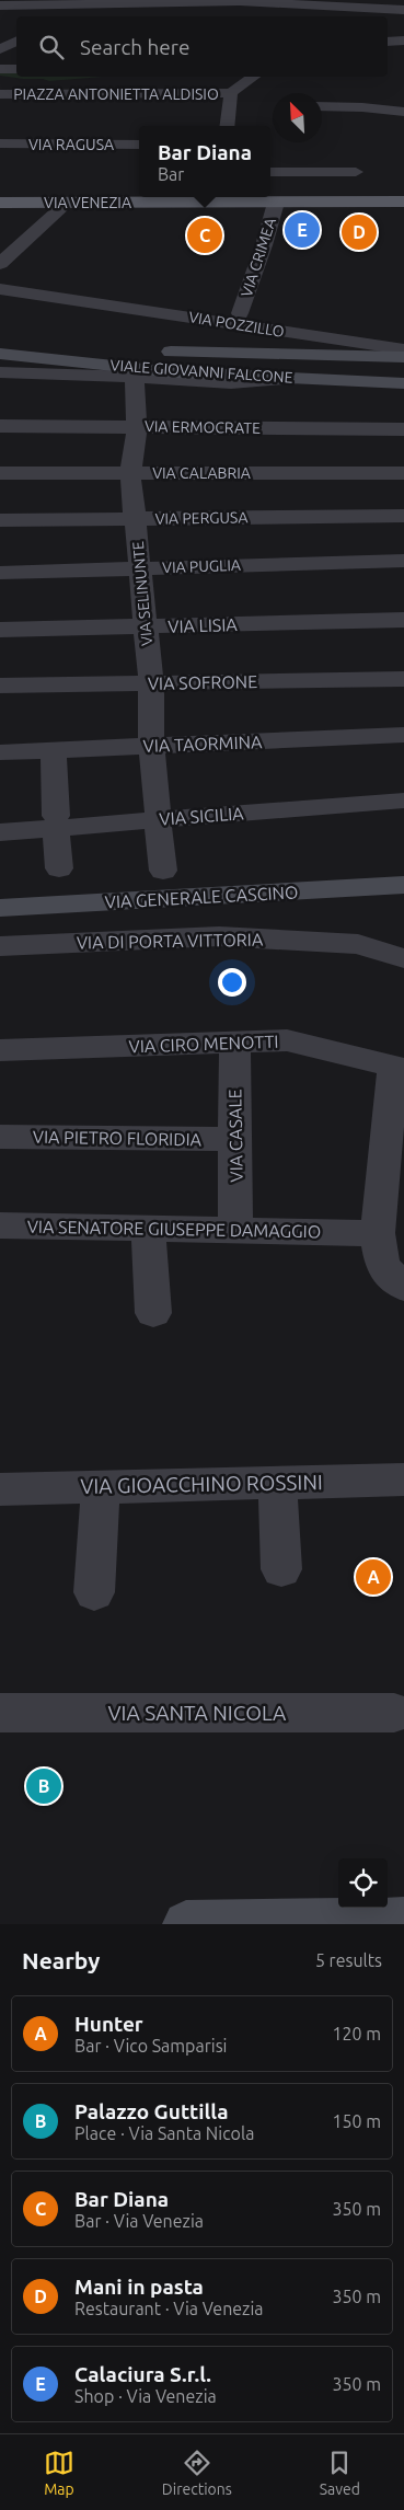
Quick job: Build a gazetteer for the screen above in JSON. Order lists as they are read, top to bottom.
{
  "streets": {
    "main road": ["VIA VENEZIA"],
    "street": [
      "PIAZZA ANTONIETTA ALDISIO",
      "VIA RAGUSA",
      "VIA CRIMEA",
      "VIA POZZILLO",
      "VIALE GIOVANNI FALCONE",
      "VIA ERMOCRATE",
      "VIA CALABRIA",
      "VIA PERGUSA",
      "VIA PUGLIA",
      "VIA SELINUNTE",
      "VIA LISIA",
      "VIA SOFRONE",
      "VIA TAORMINA",
      "VIA SICILIA",
      "VIA GENERALE CASCINO",
      "VIA DI PORTA VITTORIA",
      "VIA CIRO MENOTTI",
      "VIA CASALE",
      "VIA PIETRO FLORIDIA",
      "VIA SENATORE GIUSEPPE DAMAGGIO",
      "VIA GIOACCHINO ROSSINI",
      "VIA SANTA NICOLA"
    ]
  },
  "crossings": [
    ["VIA VENEZIA", "VIA CRIMEA"],
    ["VIA CRIMEA", "VIA POZZILLO"],
    ["VIA ERMOCRATE", "VIA SELINUNTE"],
    ["VIA CALABRIA", "VIA SELINUNTE"],
    ["VIA PERGUSA", "VIA SELINUNTE"],
    ["VIA PUGLIA", "VIA SELINUNTE"],
    ["VIA SELINUNTE", "VIA LISIA"],
    ["VIA SELINUNTE", "VIA SOFRONE"],
    ["VIA SELINUNTE", "VIA TAORMINA"],
    ["VIA SELINUNTE", "VIA SICILIA"],
    ["VIA CIRO MENOTTI", "VIA CASALE"],
    ["VIA CASALE", "VIA PIETRO FLORIDIA"],
    ["VIA CASALE", "VIA SENATORE GIUSEPPE DAMAGGIO"]
  ],
  "north": "top left",
  "page": {
    "search": "Search here",
    "popup": ["Bar Diana", "Bar"],
    "pins": [
      "E",
      "D",
      "C",
      "A",
      "B"
    ],
    "heading": ["Nearby", "5 results"],
    "list": [
      {
        "mark": "A",
        "name": "Hunter",
        "note": "Bar · Vico Samparisi",
        "value": "120 m"
      },
      {
        "mark": "B",
        "name": "Palazzo Guttilla",
        "note": "Place · Via Santa Nicola",
        "value": "150 m"
      },
      {
        "mark": "C",
        "name": "Bar Diana",
        "note": "Bar · Via Venezia",
        "value": "350 m"
      },
      {
        "mark": "D",
        "name": "Mani in pasta",
        "note": "Restaurant · Via Venezia",
        "value": "350 m"
      },
      {
        "mark": "E",
        "name": "Calaciura S.r.l.",
        "note": "Shop · Via Venezia",
        "value": "350 m"
      }
    ],
    "nav": ["Map", "Directions", "Saved"]
  }
}
